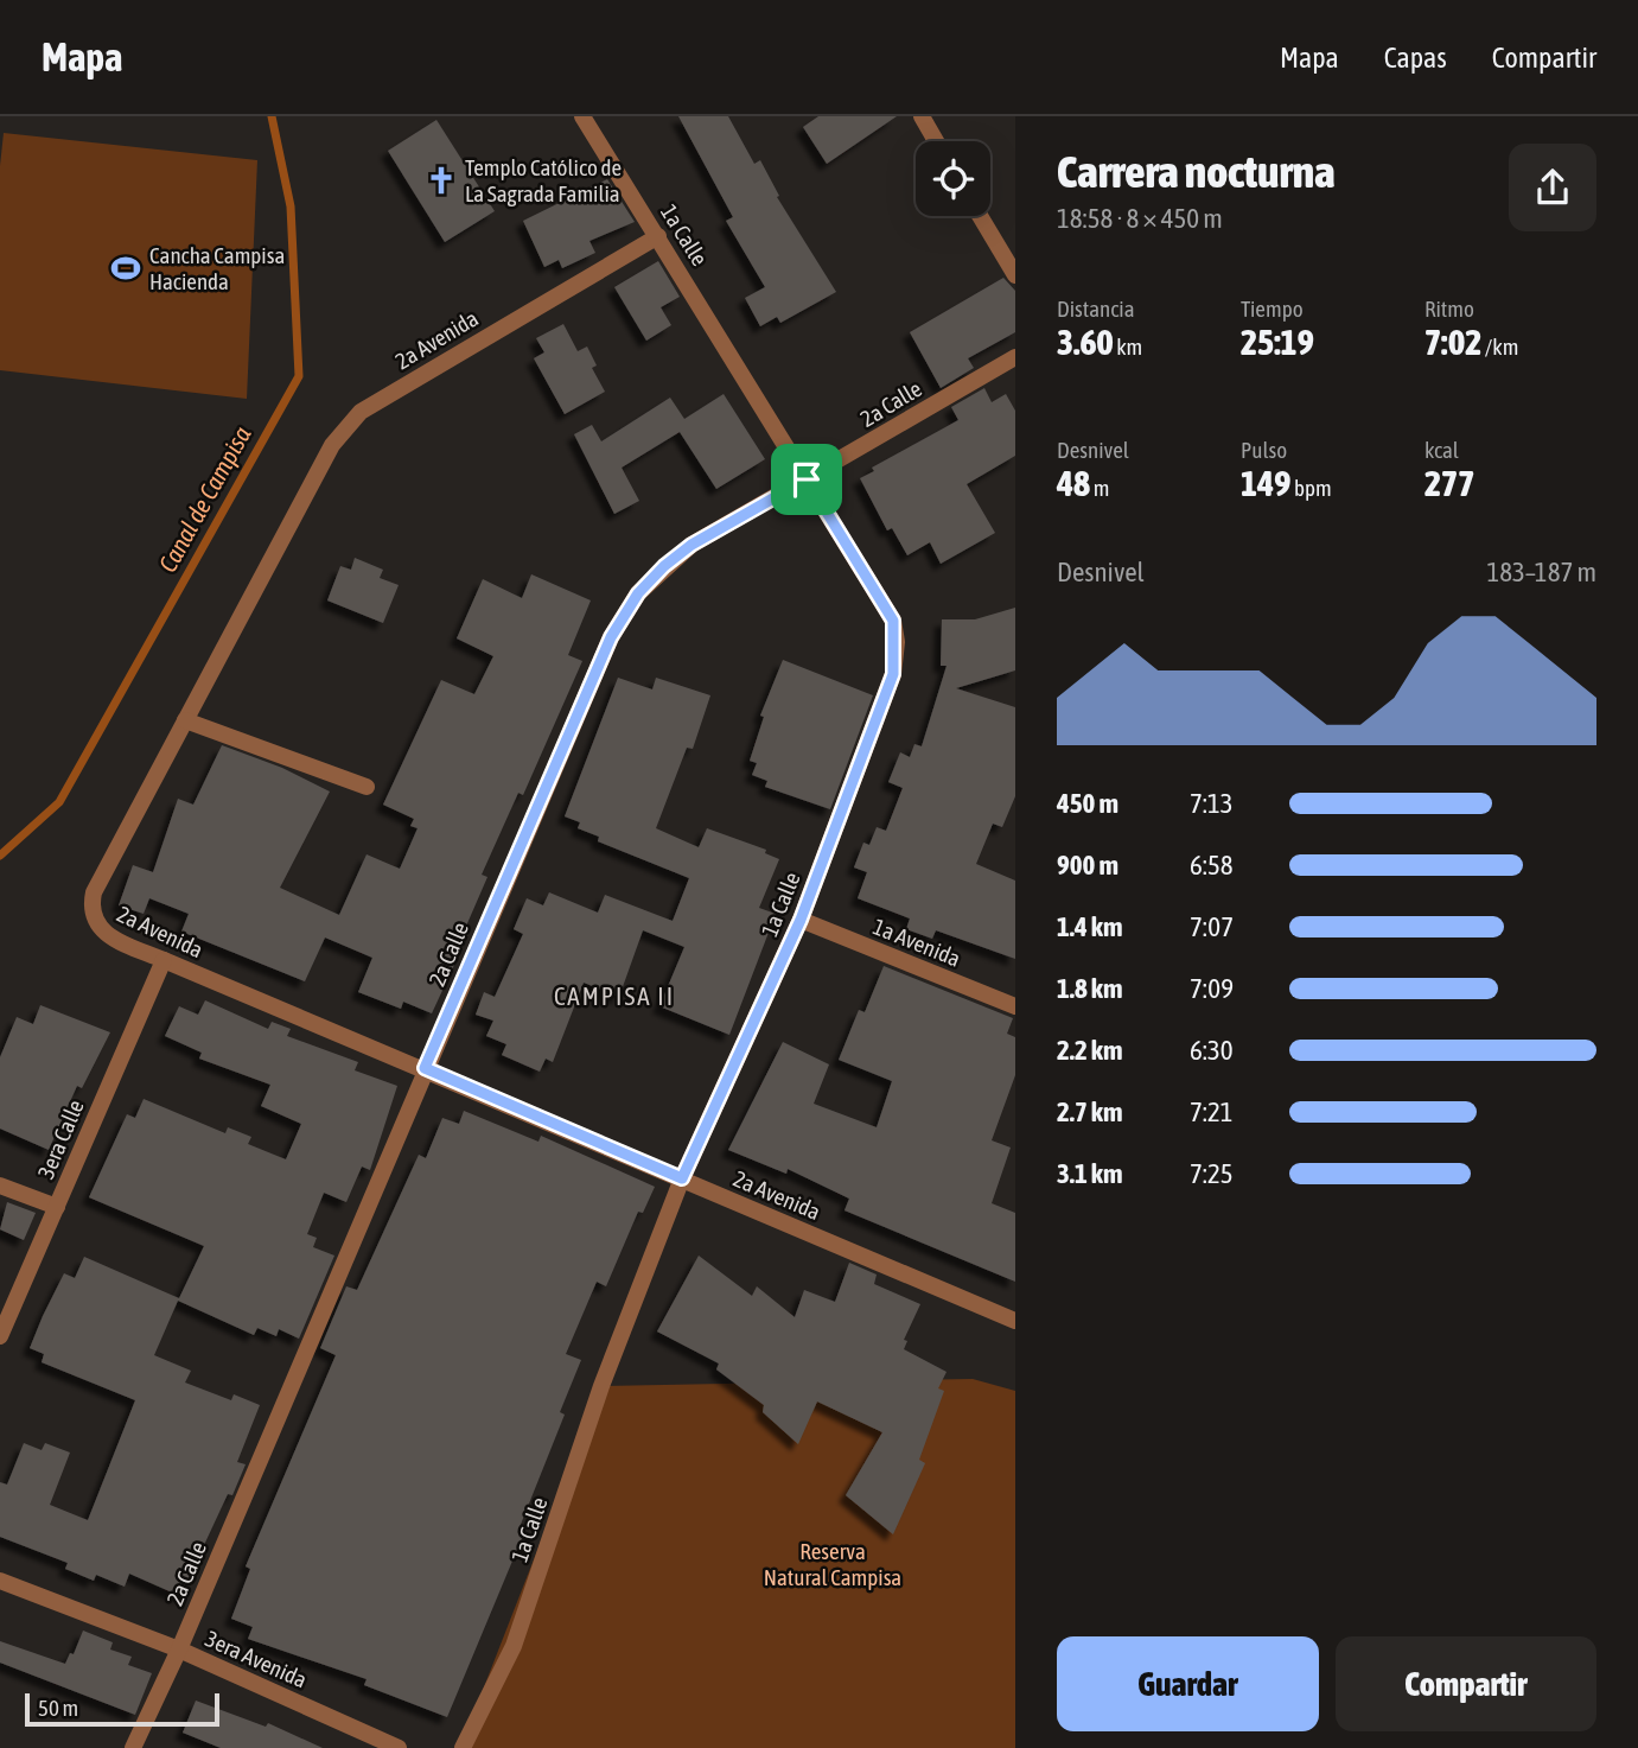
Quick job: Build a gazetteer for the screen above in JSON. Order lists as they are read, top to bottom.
{
  "streets": {
    "street": [
      "1a Calle",
      "2a Avenida",
      "2a Calle",
      "1a Avenida",
      "3era Calle",
      "3era Avenida"
    ]
  },
  "crossings": [
    ["1a Calle", "2a Avenida"],
    ["1a Calle", "2a Calle"],
    ["1a Calle", "1a Avenida"],
    ["2a Avenida", "2a Calle"],
    ["2a Avenida", "3era Calle"],
    ["2a Calle", "3era Avenida"]
  ],
  "districts": ["CAMPISA II"],
  "water": ["Canal de Campisa"],
  "parks": ["Reserva Natural Campisa"],
  "places": {
    "church": ["Templo Católico de La Sagrada Familia"],
    "sports": ["Cancha Campisa Hacienda"]
  },
  "scale_bar": "50 m",
  "page": {
    "header": "Mapa",
    "nav": ["Mapa", "Capas", "Compartir"],
    "heading": ["Carrera nocturna", "18:58 · 8 × 450 m"],
    "stats": [
      ["Distancia", "3.60 km"],
      ["Tiempo", "25:19"],
      ["Ritmo", "7:02 /km"],
      ["Desnivel", "48 m"],
      ["Pulso", "149 bpm"],
      ["kcal", "277"]
    ],
    "chart": ["Desnivel", "183–187 m"],
    "list": [
      {
        "name": "450 m",
        "note": "7:13"
      },
      {
        "name": "900 m",
        "note": "6:58"
      },
      {
        "name": "1.4 km",
        "note": "7:07"
      },
      {
        "name": "1.8 km",
        "note": "7:09"
      },
      {
        "name": "2.2 km",
        "note": "6:30"
      },
      {
        "name": "2.7 km",
        "note": "7:21"
      },
      {
        "name": "3.1 km",
        "note": "7:25"
      }
    ],
    "buttons": ["Guardar", "Compartir"],
    "scale": "50 m"
  }
}
